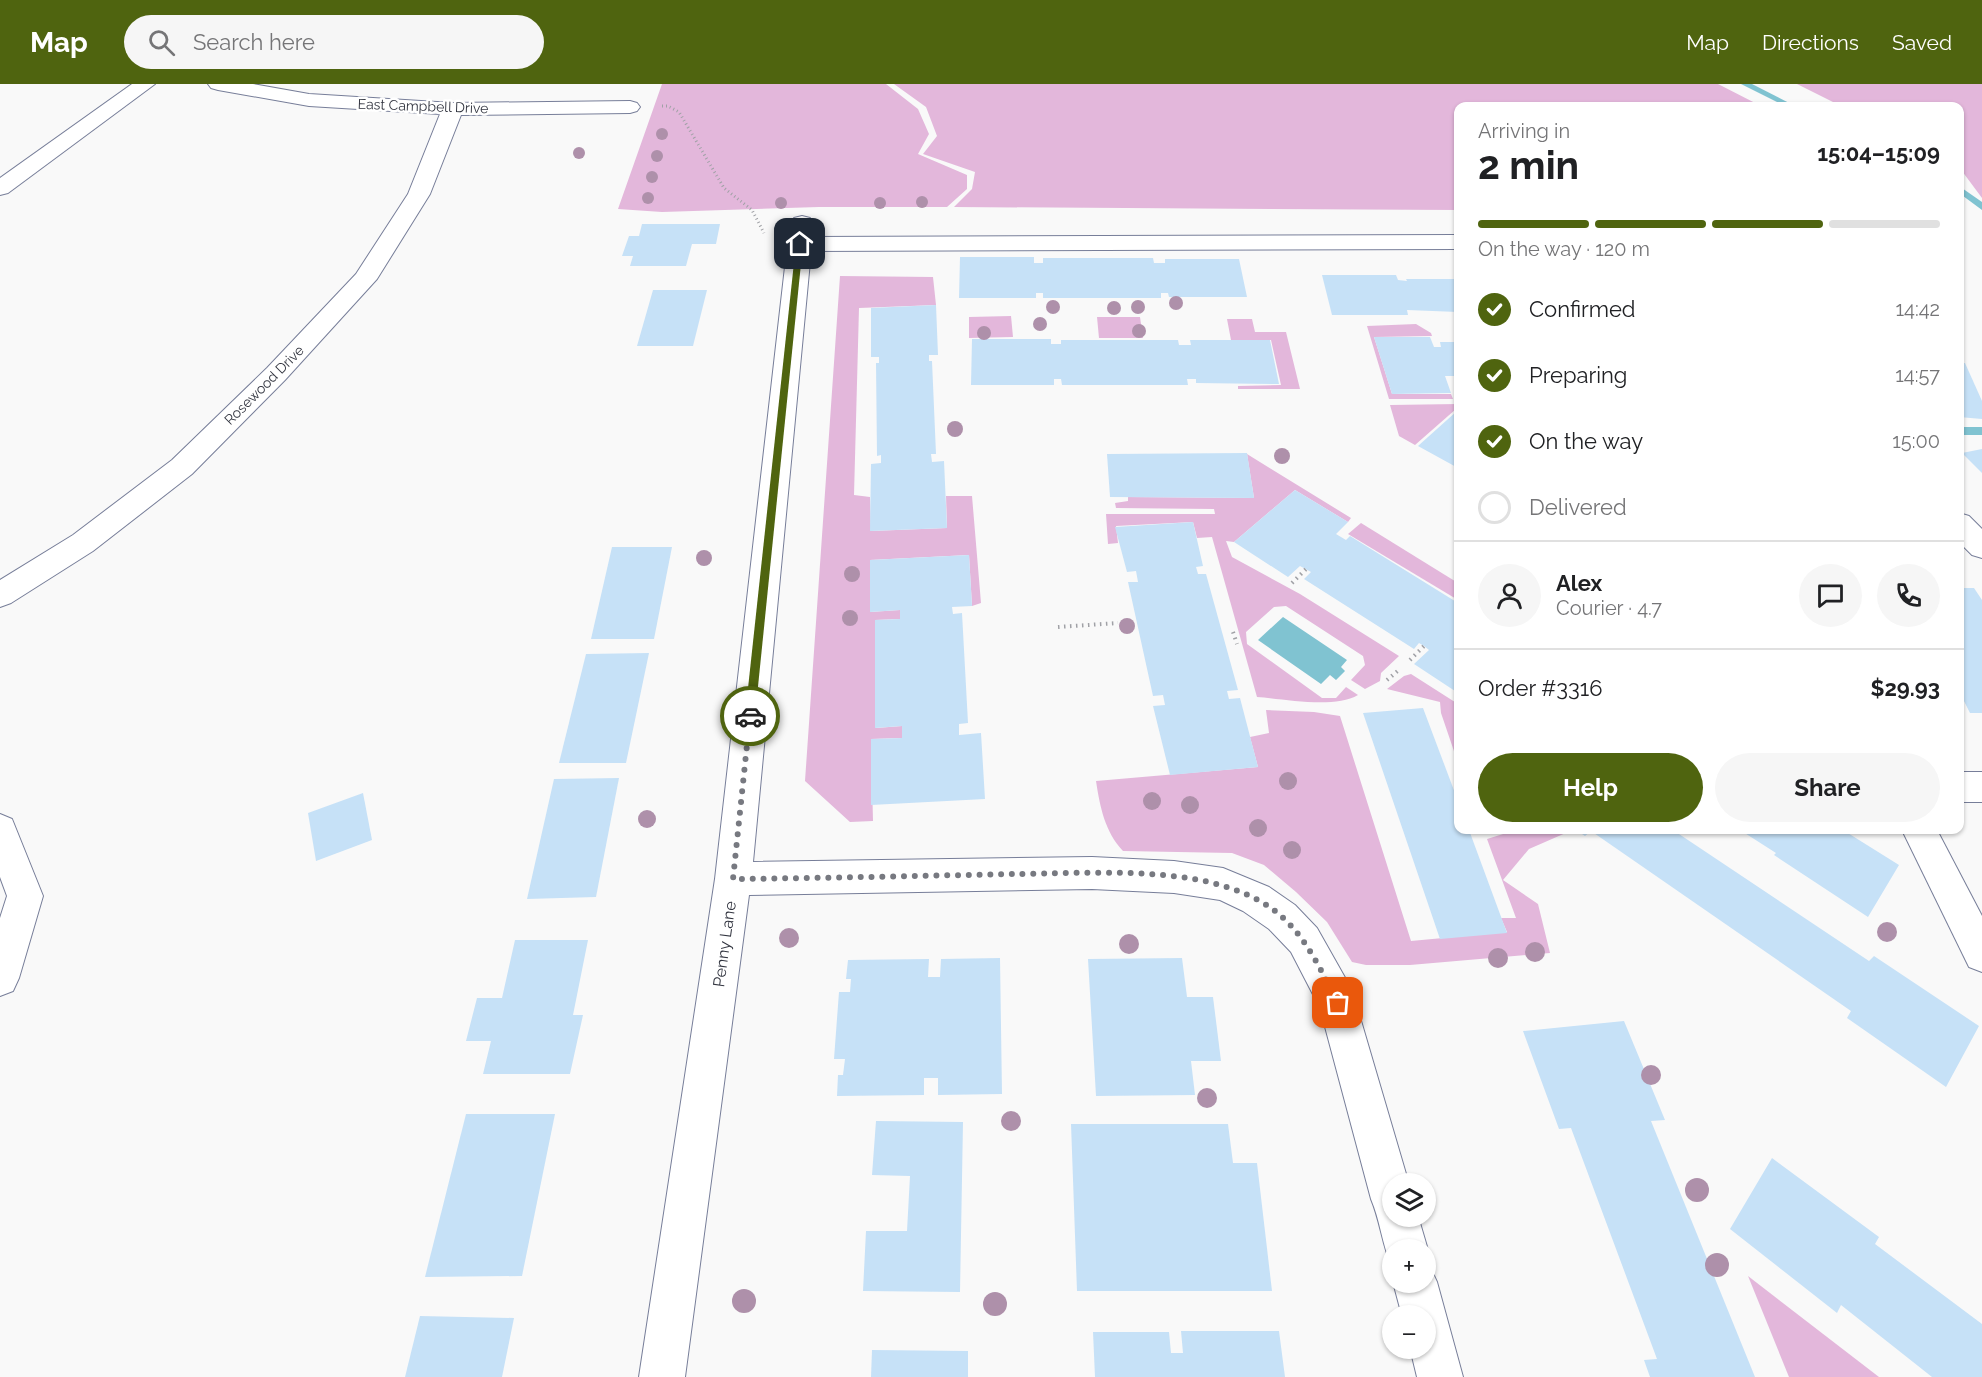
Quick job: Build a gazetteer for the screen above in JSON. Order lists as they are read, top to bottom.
{
  "streets": {
    "street": ["East Campbell Drive", "Rosewood Drive", "Penny Lane"]
  },
  "crossings": [
    ["East Campbell Drive", "Rosewood Drive"]
  ],
  "page": {
    "header": "Map",
    "search": "Search here",
    "nav": ["Map", "Directions", "Saved"],
    "heading": ["2 min", "Arriving in", "15:04–15:09"],
    "panel": [
      "Alex",
      "Courier · 4.7",
      "Order #3316",
      "$29.93"
    ],
    "bar": "On the way · 120 m",
    "list": [
      ["Confirmed", "14:42"],
      ["Preparing", "14:57"],
      ["On the way", "15:00"],
      "Delivered"
    ],
    "buttons": ["Help", "Share"],
    "map_buttons": ["+", "−"]
  }
}
